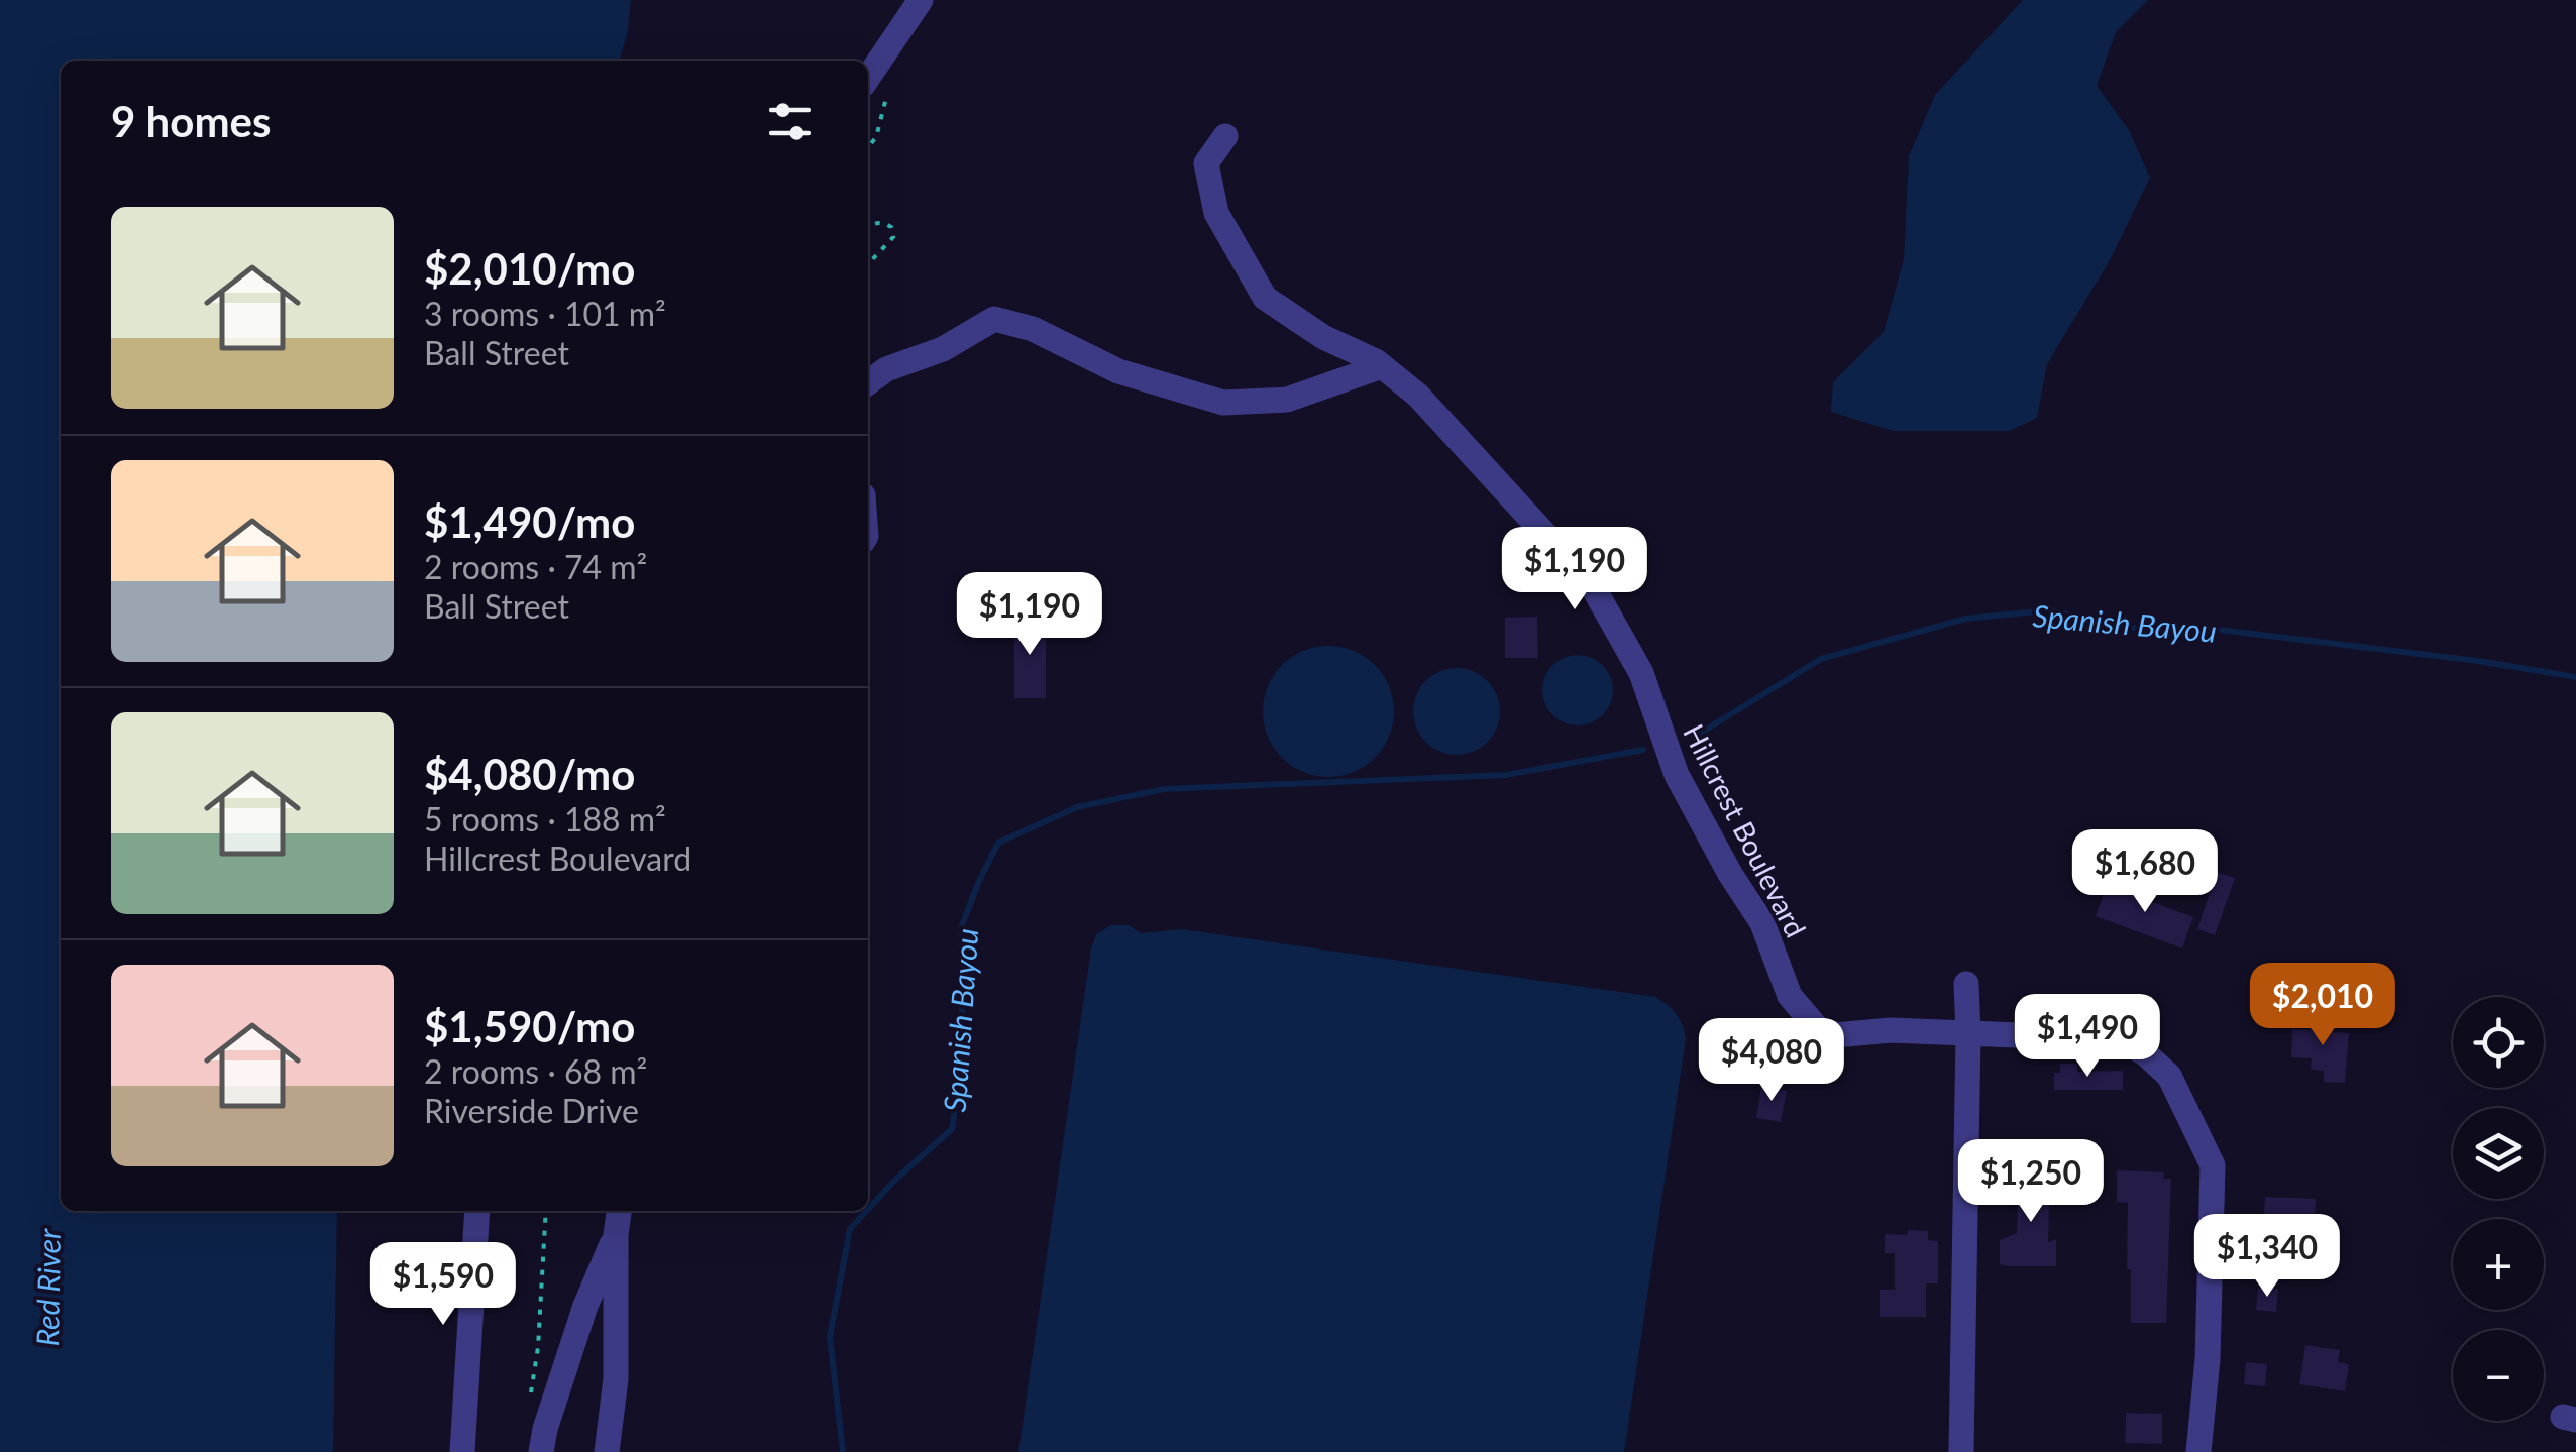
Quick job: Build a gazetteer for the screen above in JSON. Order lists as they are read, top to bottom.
{
  "streets": {
    "street": ["Hillcrest Boulevard"]
  },
  "water": ["Spanish Bayou", "Red River"],
  "page": {
    "heading": "9 homes",
    "list": [
      {
        "name": "$2,010/mo",
        "note": "3 rooms · 101 m² · Ball Street"
      },
      {
        "name": "$1,490/mo",
        "note": "2 rooms · 74 m² · Ball Street"
      },
      {
        "name": "$4,080/mo",
        "note": "5 rooms · 188 m² · Hillcrest Boulevard"
      },
      {
        "name": "$1,590/mo",
        "note": "2 rooms · 68 m² · Riverside Drive"
      }
    ],
    "price": [
      "$1,190",
      "$1,190",
      "$1,680",
      "$2,010",
      "$1,490",
      "$4,080",
      "$1,250",
      "$1,340",
      "$1,590"
    ],
    "map_buttons": ["+", "−"]
  }
}
